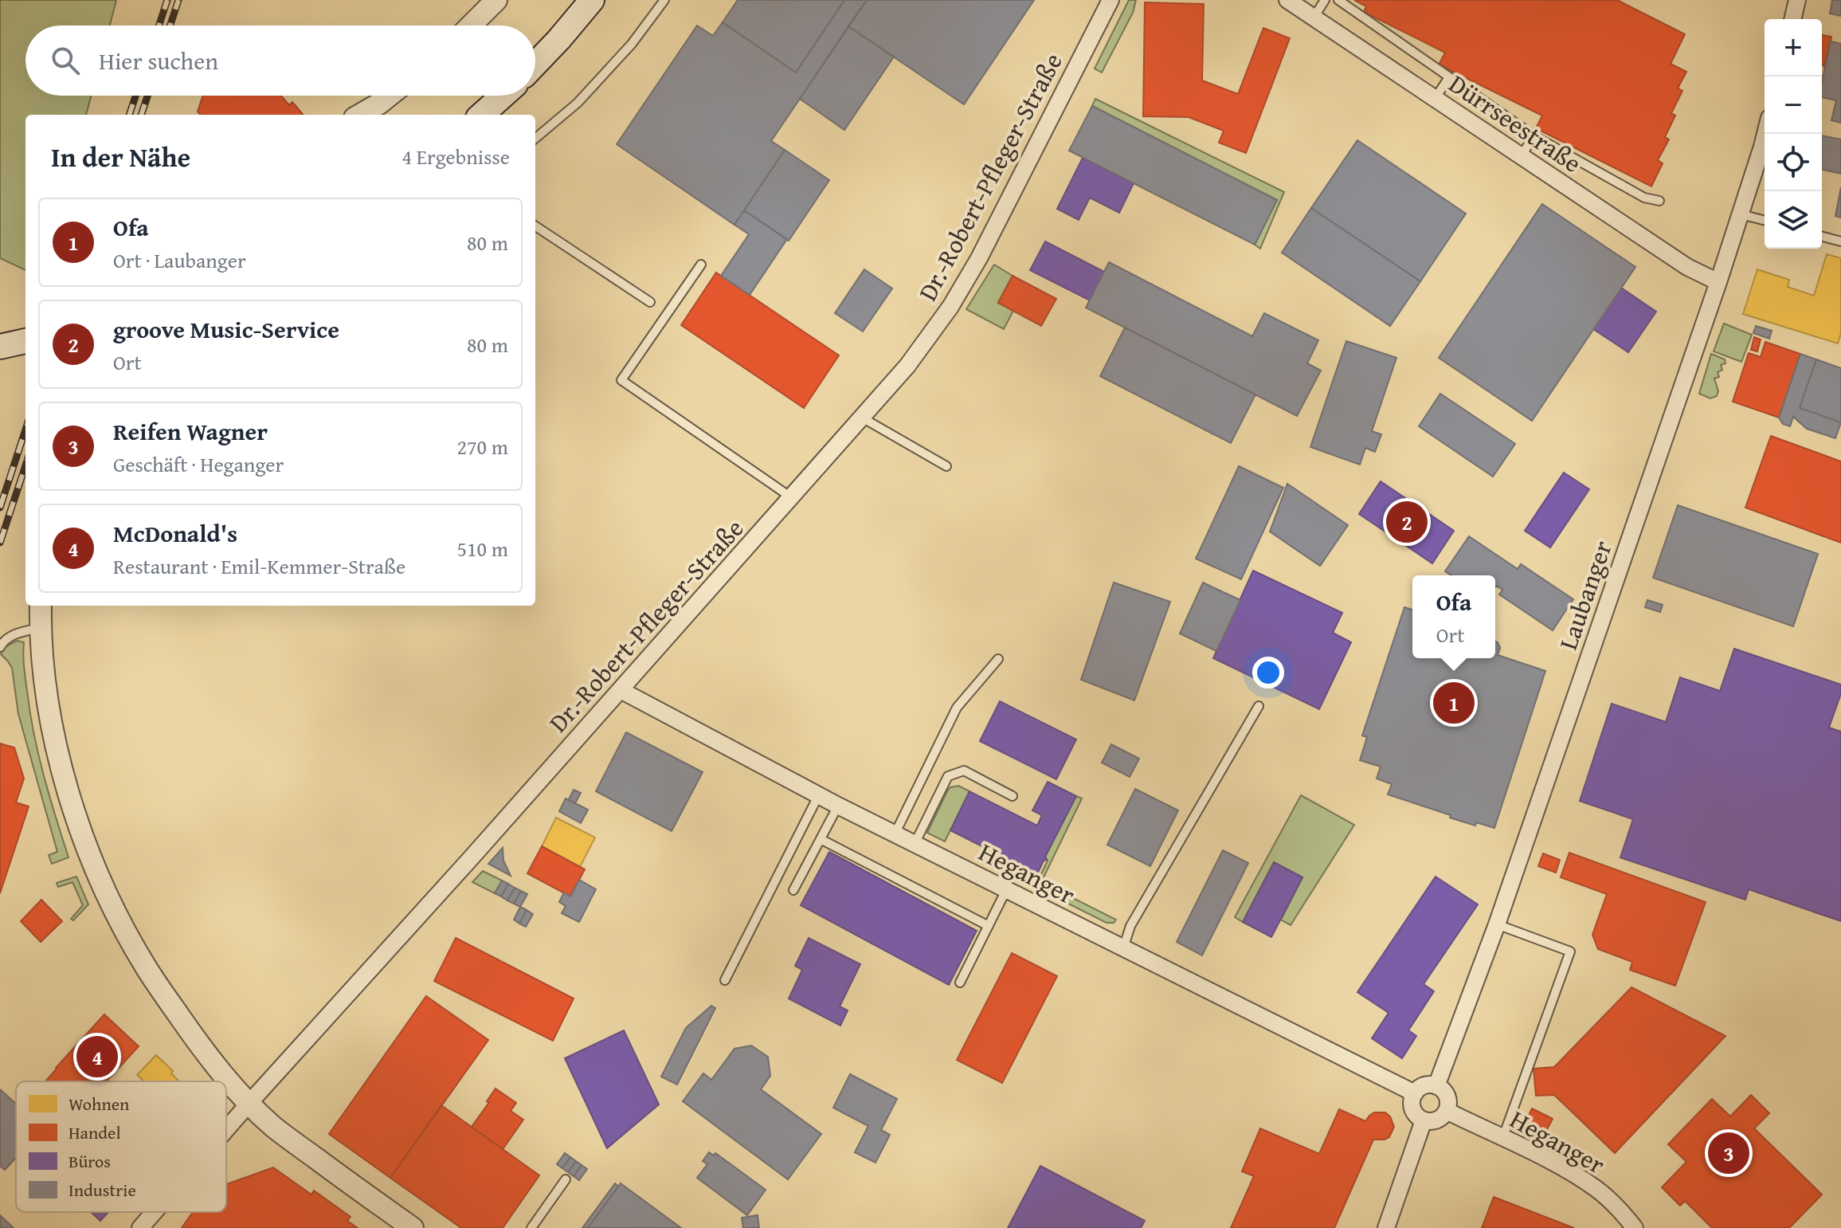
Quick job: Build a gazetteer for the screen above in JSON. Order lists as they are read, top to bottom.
{
  "streets": {
    "street": [
      "Dürrseestraße",
      "Dr.-Robert-Pfleger-Straße",
      "Laubanger",
      "Heganger"
    ]
  },
  "crossings": [
    ["Dürrseestraße", "Laubanger"],
    ["Dr.-Robert-Pfleger-Straße", "Heganger"],
    ["Laubanger", "Heganger"]
  ],
  "legend": [
    "Wohnen",
    "Handel",
    "Büros",
    "Industrie"
  ],
  "page": {
    "map_buttons": ["+", "−"],
    "search": "Hier suchen",
    "heading": ["In der Nähe", "4 Ergebnisse"],
    "list": [
      {
        "mark": "1",
        "name": "Ofa",
        "note": "Ort · Laubanger",
        "value": "80 m"
      },
      {
        "mark": "2",
        "name": "groove Music-Service",
        "note": "Ort",
        "value": "80 m"
      },
      {
        "mark": "3",
        "name": "Reifen Wagner",
        "note": "Geschäft · Heganger",
        "value": "270 m"
      },
      {
        "mark": "4",
        "name": "McDonald's",
        "note": "Restaurant · Emil-Kemmer-Straße",
        "value": "510 m"
      }
    ],
    "pins": [
      "2",
      "1",
      "4",
      "3"
    ],
    "popup": ["Ofa", "Ort"]
  }
}
